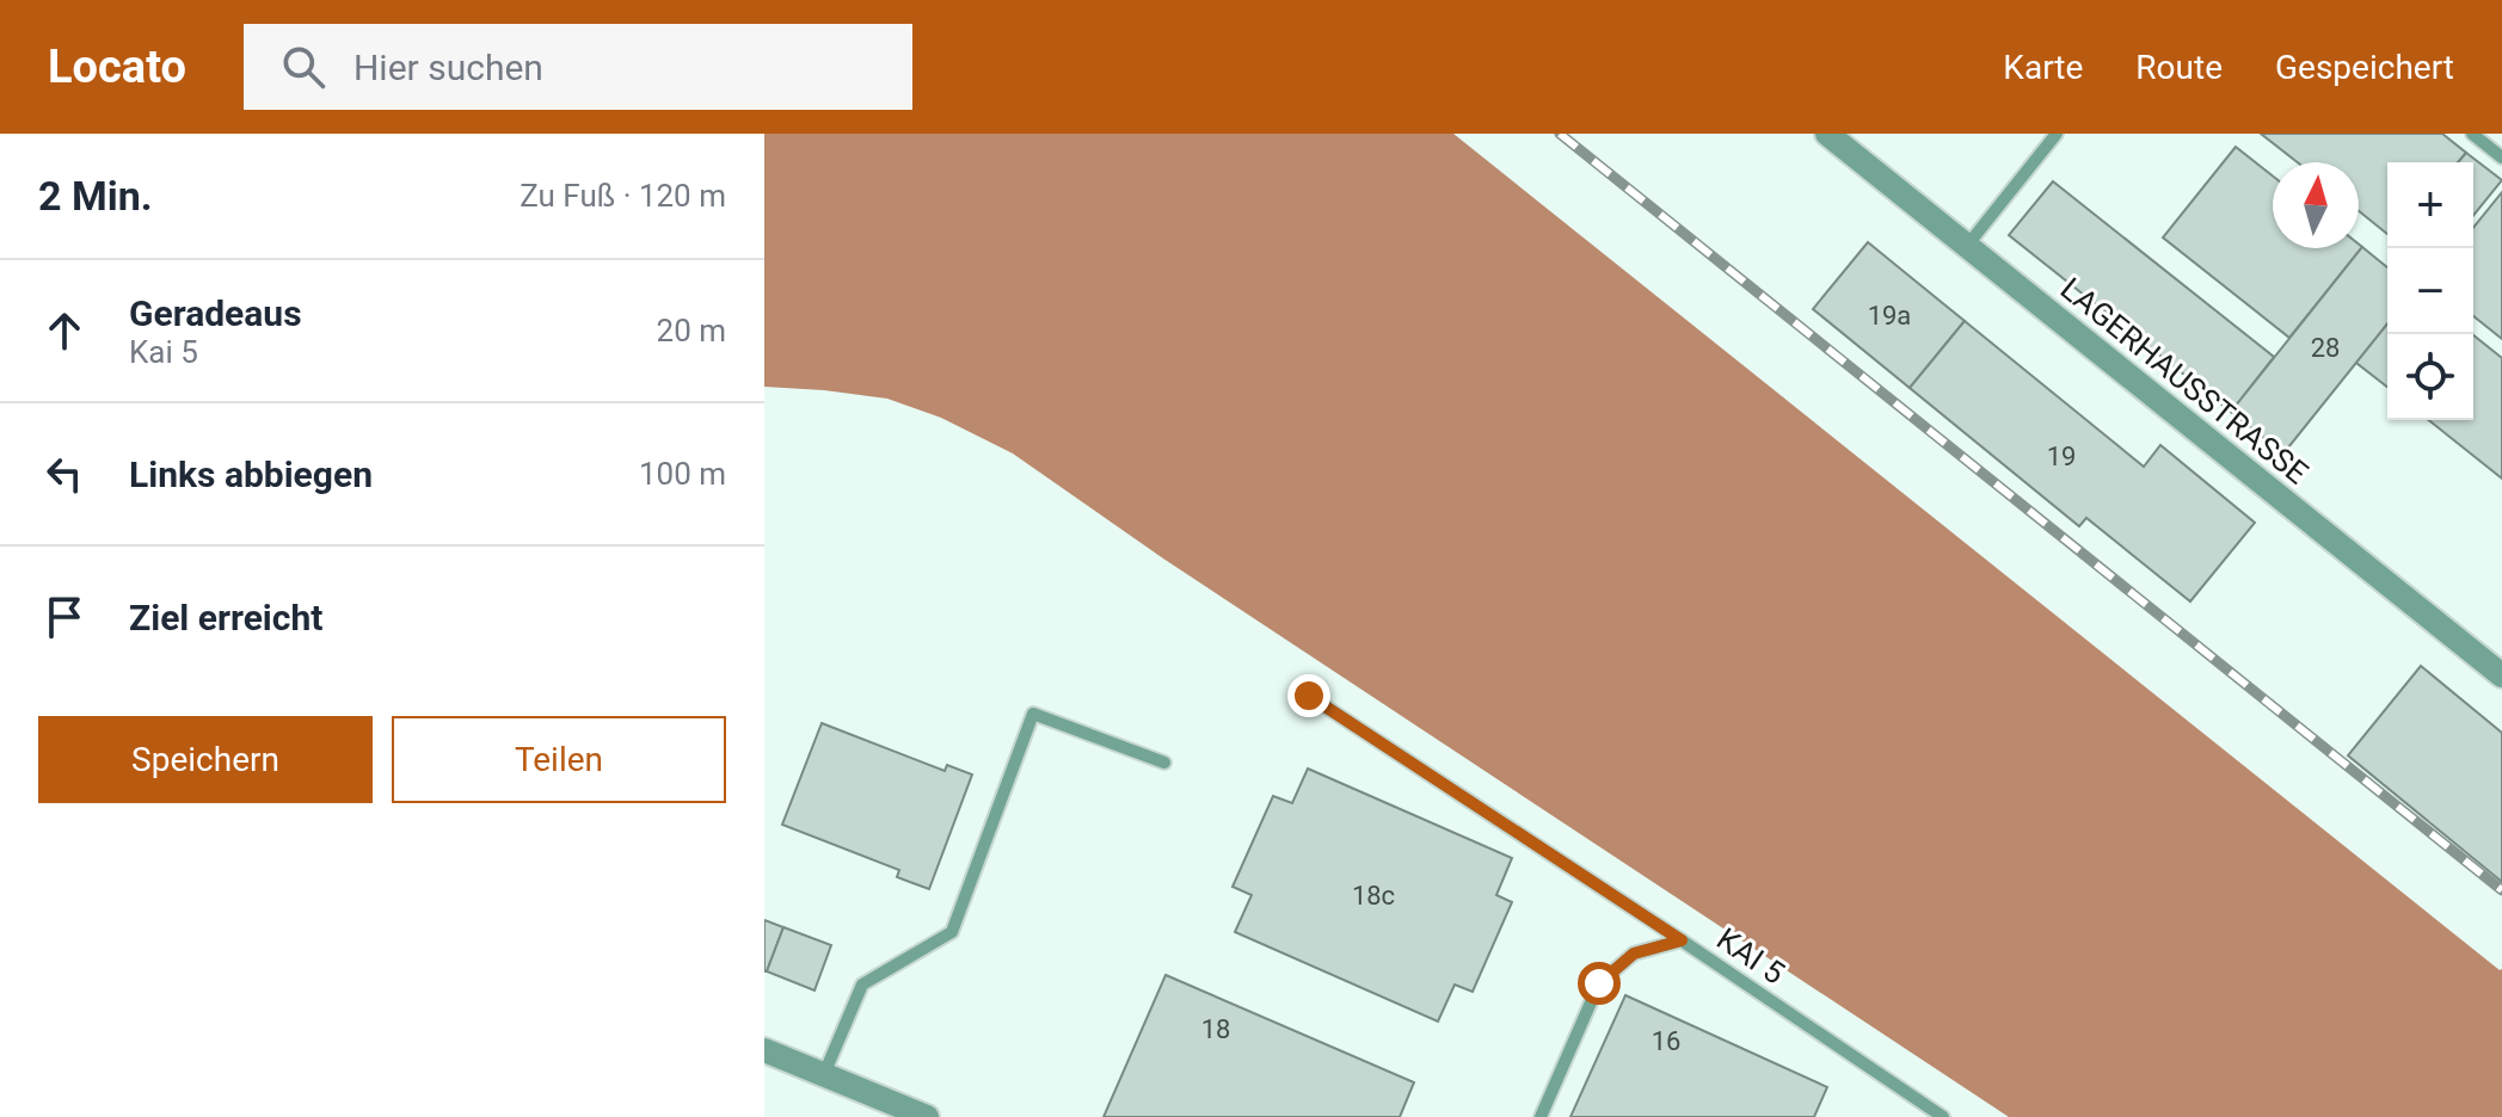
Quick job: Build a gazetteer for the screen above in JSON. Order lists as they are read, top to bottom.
{
  "streets": {
    "street": ["LAGERHAUSSTRASSE"],
    "lane": ["KAI 5"]
  },
  "house_numbers": [
    "19a",
    "28",
    "19",
    "18c",
    "18",
    "16"
  ],
  "north": "top",
  "page": {
    "header": "Locato",
    "search": "Hier suchen",
    "nav": ["Karte", "Route", "Gespeichert"],
    "heading": ["2 Min.", "Zu Fuß · 120 m"],
    "map_buttons": ["+", "−"],
    "list": [
      ["Geradeaus", "Kai 5", "20 m"],
      ["Links abbiegen", "100 m"],
      "Ziel erreicht"
    ],
    "buttons": ["Speichern", "Teilen"]
  }
}
